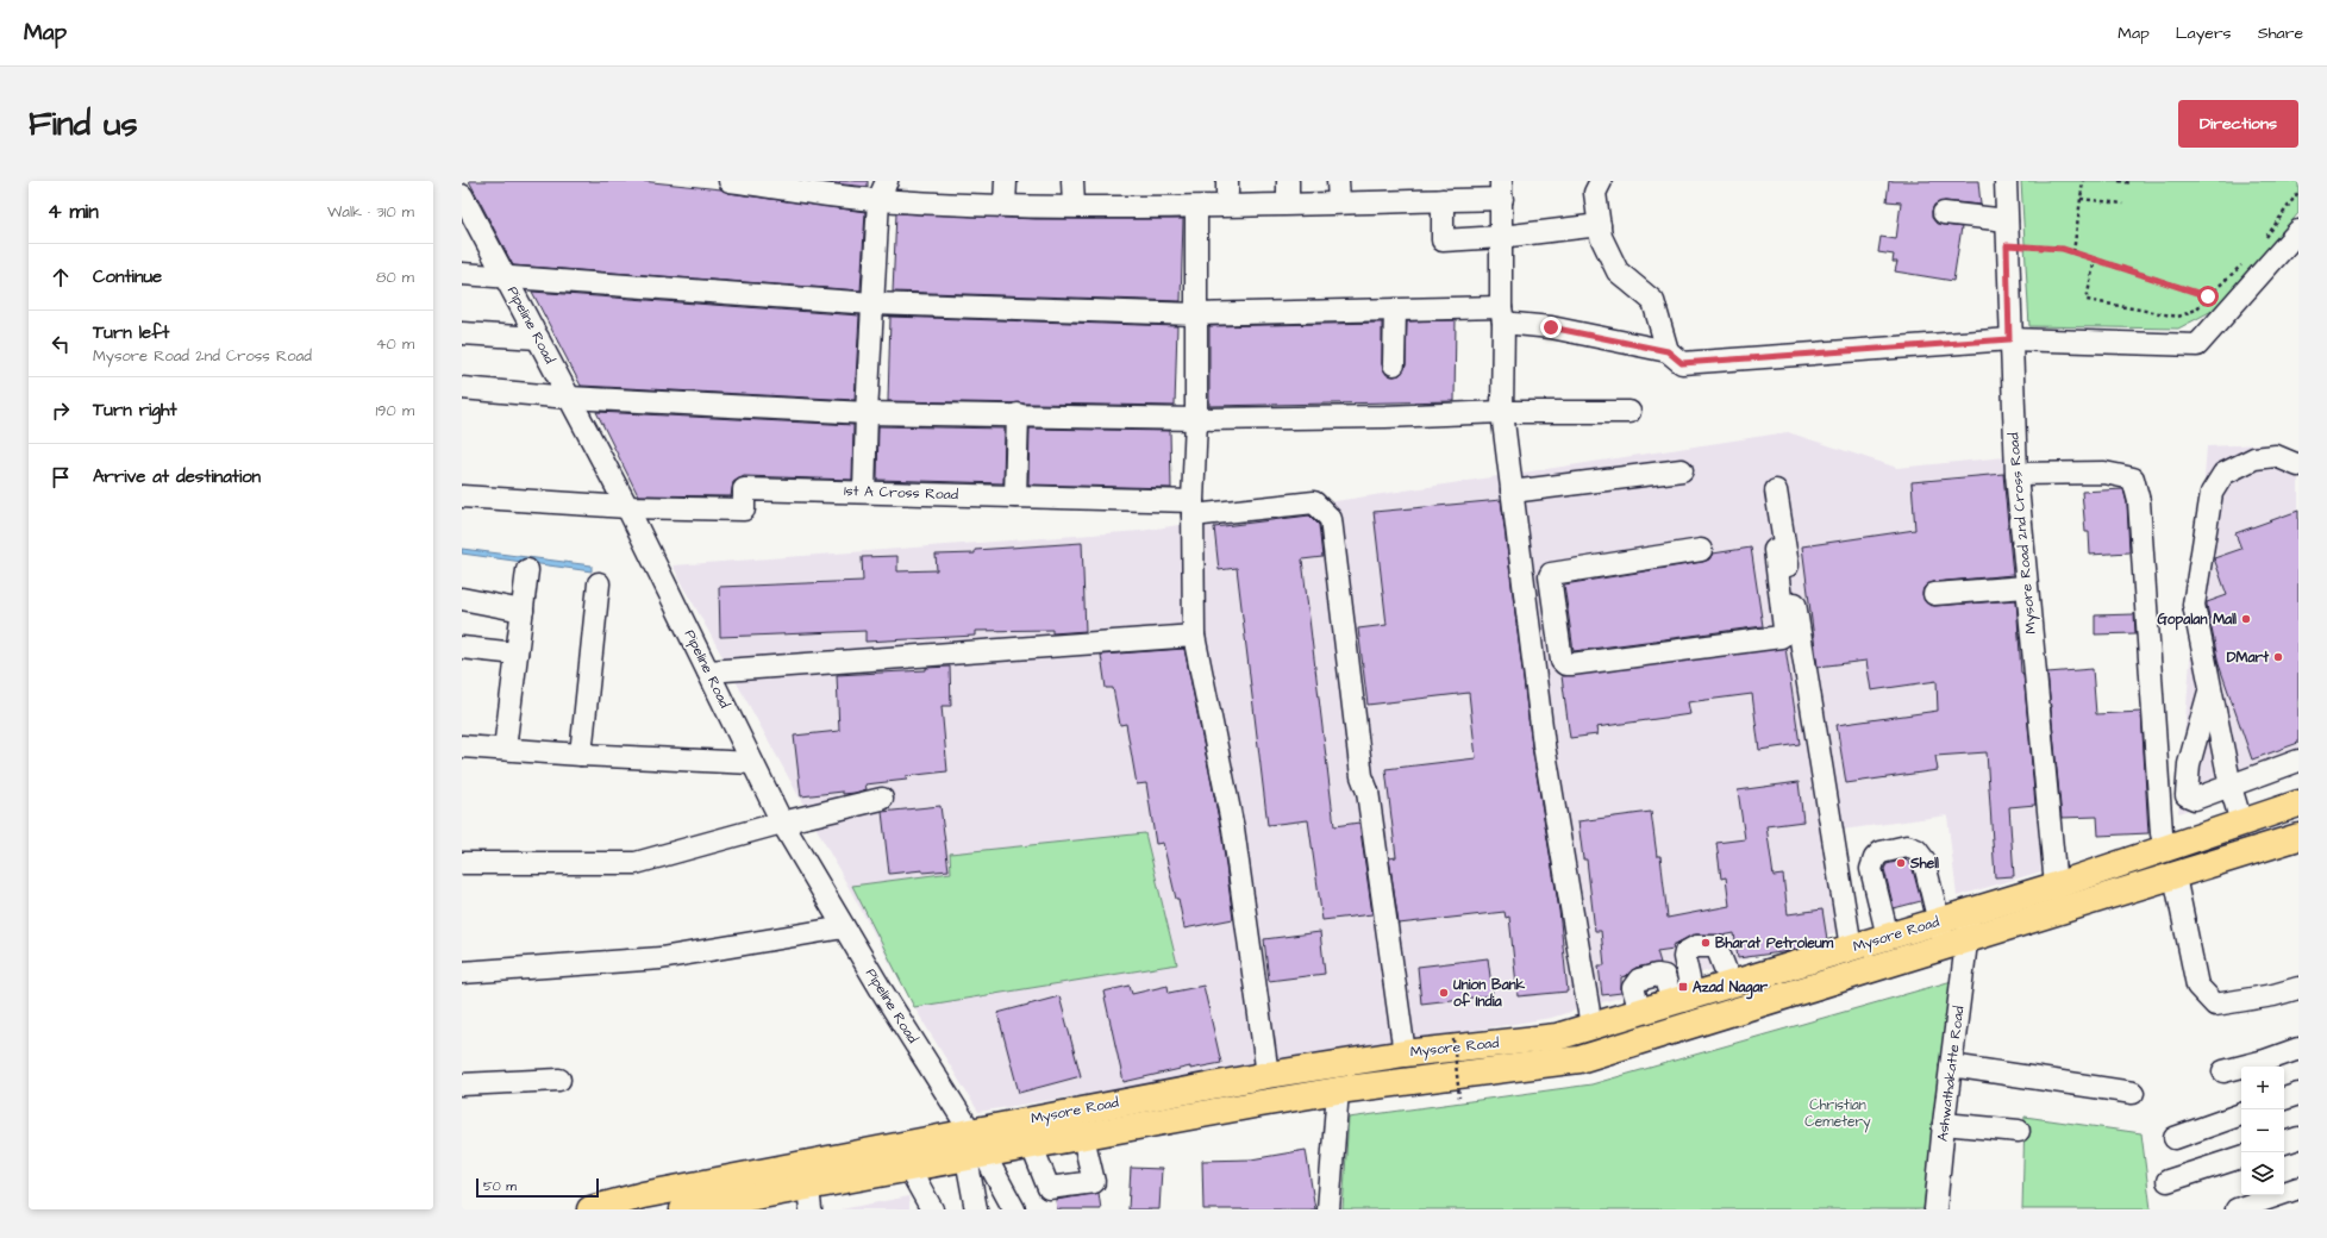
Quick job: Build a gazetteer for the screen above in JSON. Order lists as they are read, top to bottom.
{
  "streets": {
    "highway": ["Mysore Road"],
    "street": [
      "Pipeline Road",
      "1st A Cross Road",
      "Mysore Road 2nd Cross Road",
      "Ashwathakatte Road"
    ]
  },
  "crossings": [
    ["Pipeline Road", "1st A Cross Road"],
    ["Pipeline Road", "Mysore Road"],
    ["1st A Cross Road", "Mysore Road"],
    ["Mysore Road 2nd Cross Road", "Mysore Road"],
    ["Mysore Road", "Ashwathakatte Road"]
  ],
  "parks": ["Christian Cemetery"],
  "places": {
    "other": [
      "Gopalan Mall",
      "DMart",
      "Shell",
      "Bharat Petroleum",
      "Union Bank of India"
    ],
    "transit": ["Azad Nagar"]
  },
  "scale_bar": "50 m",
  "page": {
    "header": "Map",
    "nav": ["Map", "Layers", "Share"],
    "buttons": "Directions",
    "title": "Find us",
    "heading": ["4 min", "Walk · 310 m"],
    "list": [
      ["Continue", "80 m"],
      ["Turn left", "Mysore Road 2nd Cross Road", "40 m"],
      ["Turn right", "190 m"],
      "Arrive at destination"
    ],
    "map_buttons": ["+", "−"],
    "scale": "50 m"
  }
}
